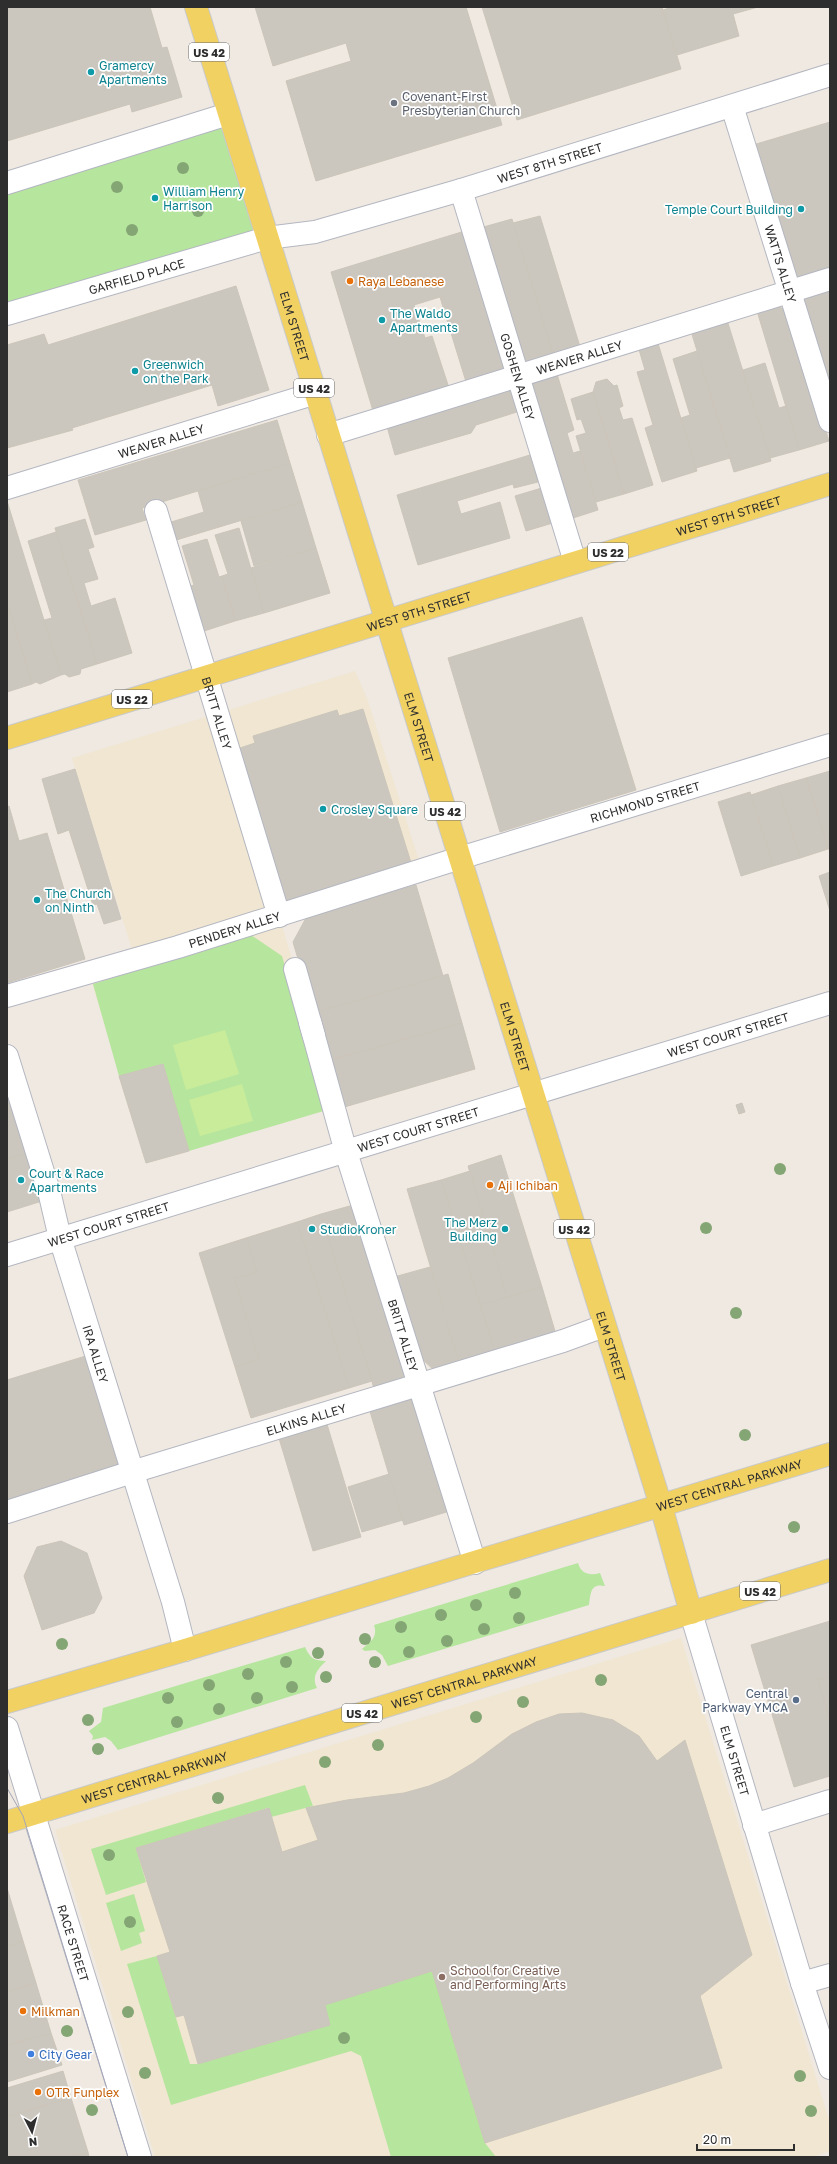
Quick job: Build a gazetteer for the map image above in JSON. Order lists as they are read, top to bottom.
{
  "streets": {
    "main road": [
      "US 42",
      "ELM STREET",
      "WEST 9TH STREET",
      "US 22",
      "WEST CENTRAL PARKWAY"
    ],
    "street": [
      "WEST 8TH STREET",
      "WATTS ALLEY",
      "GARFIELD PLACE",
      "WEAVER ALLEY",
      "GOSHEN ALLEY",
      "BRITT ALLEY",
      "RICHMOND STREET",
      "PENDERY ALLEY",
      "WEST COURT STREET",
      "IRA ALLEY",
      "ELKINS ALLEY",
      "RACE STREET"
    ]
  },
  "crossings": [
    ["WEST 8TH STREET", "WATTS ALLEY"],
    ["WEST 8TH STREET", "GARFIELD PLACE"],
    ["WEST 8TH STREET", "ELM STREET"],
    ["WEST 8TH STREET", "GOSHEN ALLEY"],
    ["WATTS ALLEY", "WEAVER ALLEY"],
    ["GARFIELD PLACE", "ELM STREET"],
    ["ELM STREET", "WEAVER ALLEY"],
    ["ELM STREET", "WEST 9TH STREET"],
    ["ELM STREET", "RICHMOND STREET"],
    ["ELM STREET", "PENDERY ALLEY"],
    ["ELM STREET", "WEST COURT STREET"],
    ["ELM STREET", "ELKINS ALLEY"],
    ["ELM STREET", "WEST CENTRAL PARKWAY"],
    ["WEAVER ALLEY", "GOSHEN ALLEY"],
    ["GOSHEN ALLEY", "WEST 9TH STREET"],
    ["WEST 9TH STREET", "BRITT ALLEY"],
    ["BRITT ALLEY", "PENDERY ALLEY"],
    ["BRITT ALLEY", "WEST COURT STREET"],
    ["BRITT ALLEY", "ELKINS ALLEY"],
    ["BRITT ALLEY", "WEST CENTRAL PARKWAY"],
    ["RICHMOND STREET", "PENDERY ALLEY"],
    ["WEST COURT STREET", "IRA ALLEY"],
    ["IRA ALLEY", "ELKINS ALLEY"],
    ["IRA ALLEY", "WEST CENTRAL PARKWAY"],
    ["WEST CENTRAL PARKWAY", "RACE STREET"]
  ],
  "places": [
    "Gramercy Apartments",
    "Covenant-First Presbyterian Church",
    "William Henry Harrison",
    "Temple Court Building",
    "Raya Lebanese",
    "The Waldo Apartments",
    "Greenwich on the Park",
    "Crosley Square",
    "The Church on Ninth",
    "Court & Race Apartments",
    "Aji Ichiban",
    "StudioKroner",
    "The Merz Building",
    "Central Parkway YMCA",
    "School for Creative and Performing Arts",
    "Milkman",
    "City Gear",
    "OTR Funplex"
  ],
  "scale_bar": "20 m",
  "north": "bottom"
}
